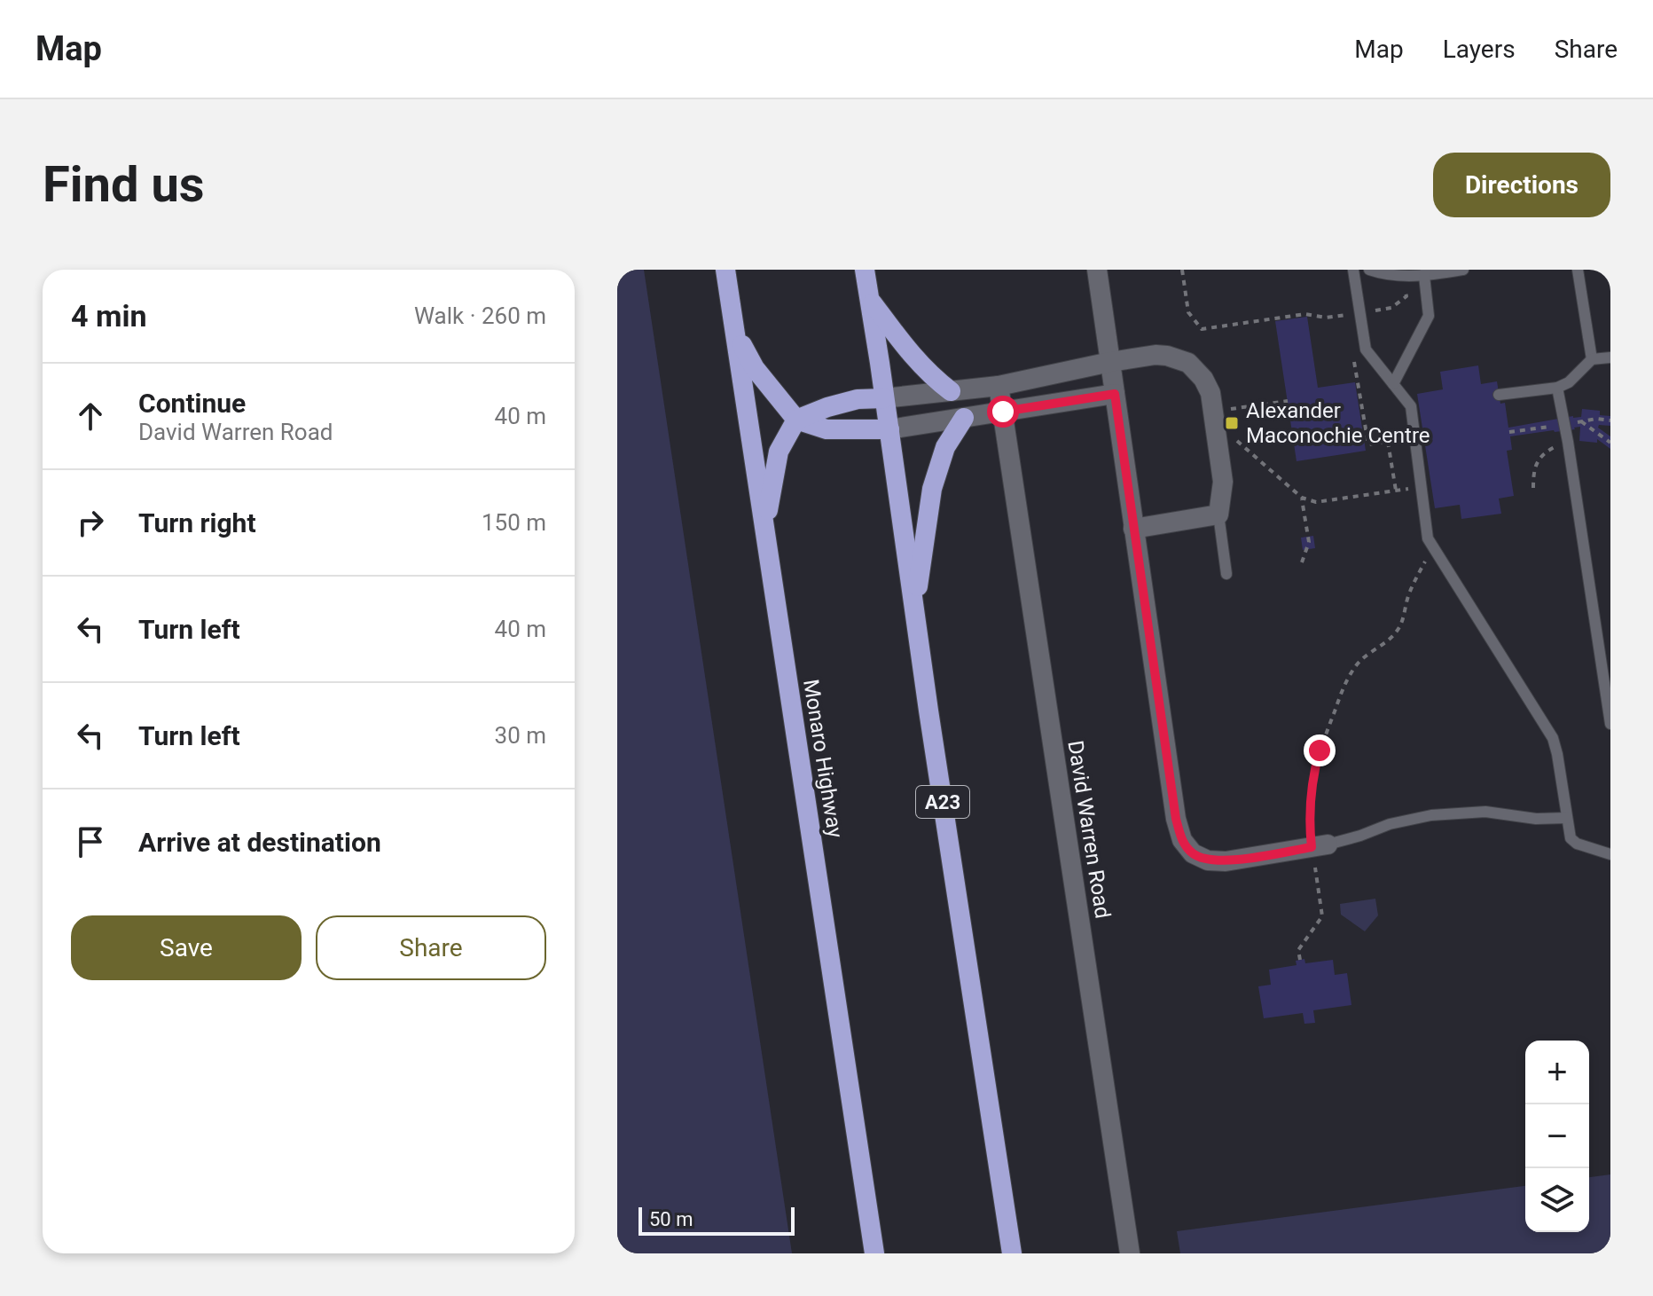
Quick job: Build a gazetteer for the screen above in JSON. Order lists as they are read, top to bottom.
{
  "streets": {
    "highway": ["Monaro Highway", "A23"],
    "street": ["David Warren Road"]
  },
  "places": {
    "transit": ["Alexander Maconochie Centre"]
  },
  "scale_bar": "50 m",
  "page": {
    "header": "Map",
    "nav": ["Map", "Layers", "Share"],
    "buttons": [
      "Directions",
      ["Save", "Share"]
    ],
    "title": "Find us",
    "heading": ["4 min", "Walk · 260 m"],
    "list": [
      ["Continue", "David Warren Road", "40 m"],
      ["Turn right", "150 m"],
      ["Turn left", "40 m"],
      ["Turn left", "30 m"],
      "Arrive at destination"
    ],
    "map_buttons": ["+", "−"],
    "scale": "50 m"
  }
}
